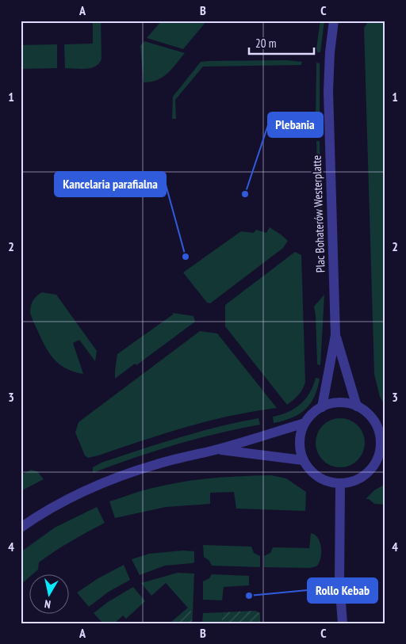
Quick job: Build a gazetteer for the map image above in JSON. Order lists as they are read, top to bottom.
{
  "streets": {
    "street": ["Plac Bohaterów Westerplatte"]
  },
  "places": ["Plebania", "Kancelaria parafialna", "Rollo Kebab"],
  "scale_bar": "20 m",
  "north": "bottom",
  "grid": {
    "columns": ["A", "B", "C"],
    "rows": [
      "1",
      "2",
      "3",
      "4"
    ]
  }
}
